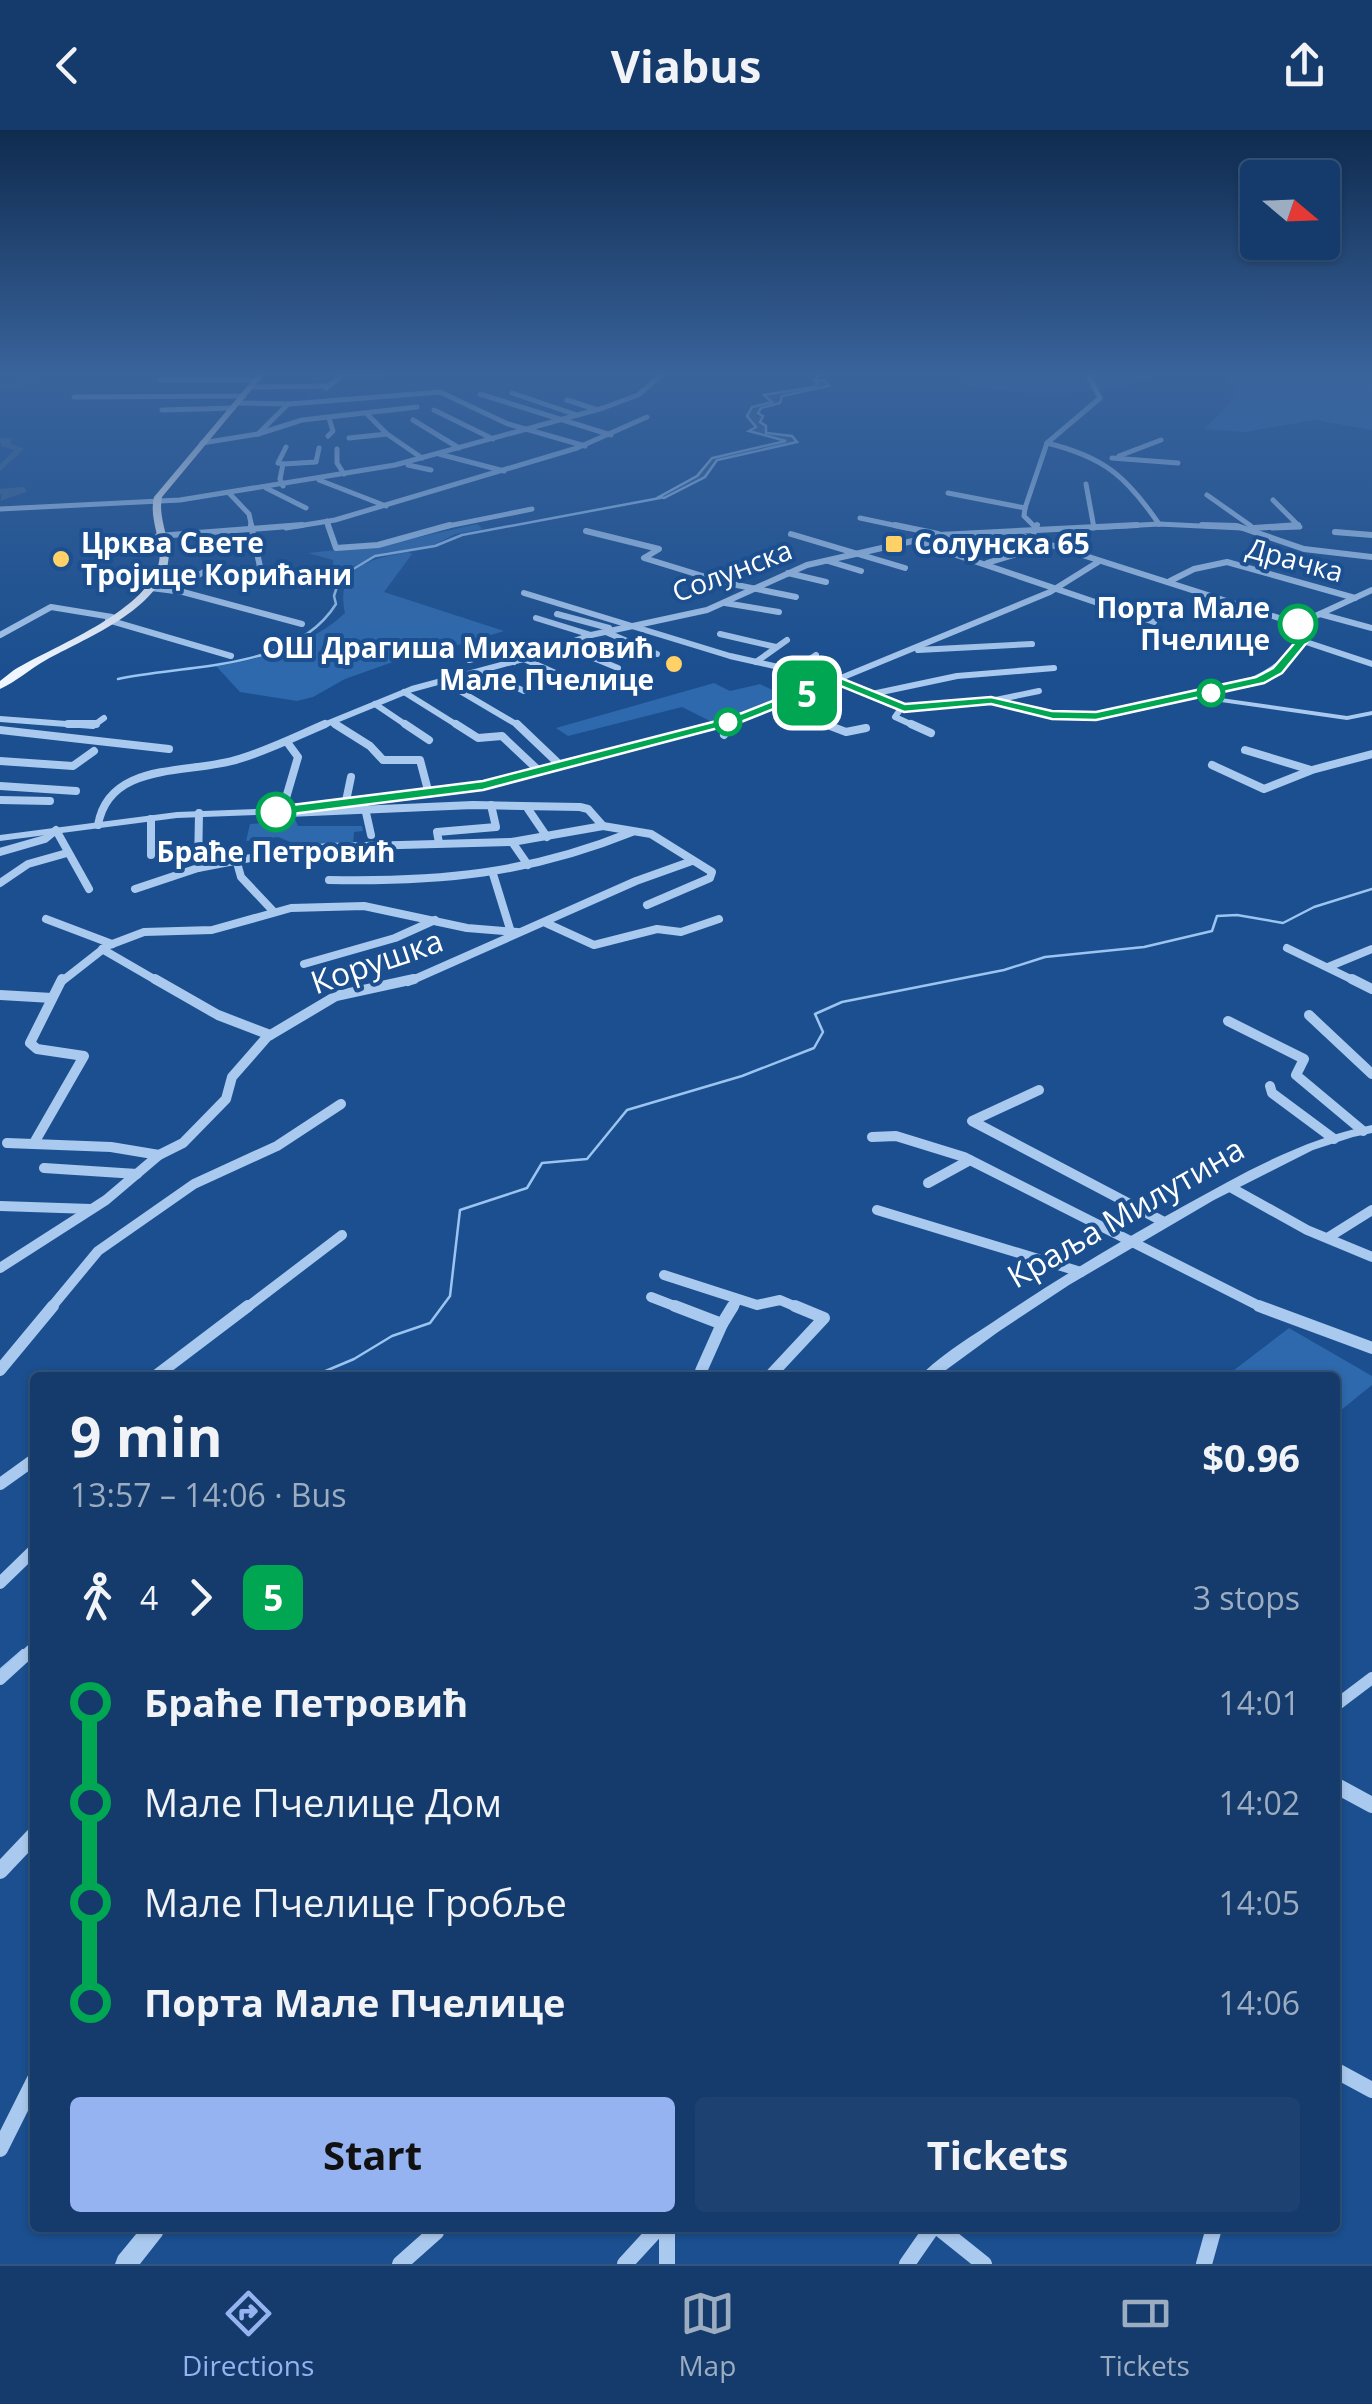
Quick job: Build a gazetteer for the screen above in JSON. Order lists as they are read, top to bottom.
{
  "streets": {
    "street": [
      "Драчка",
      "Солунска",
      "Корушка",
      "Краља Милутина"
    ]
  },
  "places": {
    "transit": ["Солунска 65"],
    "other": [
      "Црква Свете Тројице Корићани",
      "Порта Мале Пчелице",
      "ОШ Драгиша Михаиловић Мале Пчелице",
      "Браће Петровић"
    ]
  },
  "lines": ["bus line 5"],
  "north": "right",
  "page": {
    "header": "Viabus",
    "on_map": "5",
    "heading": ["9 min", "13:57 – 14:06 · Bus", "$0.96"],
    "legs": ["4", "5", "3 stops"],
    "list": [
      {
        "name": "Браће Петровић",
        "value": "14:01"
      },
      {
        "name": "Мале Пчелице Дом",
        "value": "14:02"
      },
      {
        "name": "Мале Пчелице Гробље",
        "value": "14:05"
      },
      {
        "name": "Порта Мале Пчелице",
        "value": "14:06"
      }
    ],
    "buttons": ["Start", "Tickets"],
    "tabs": ["Directions", "Map", "Tickets"]
  }
}
